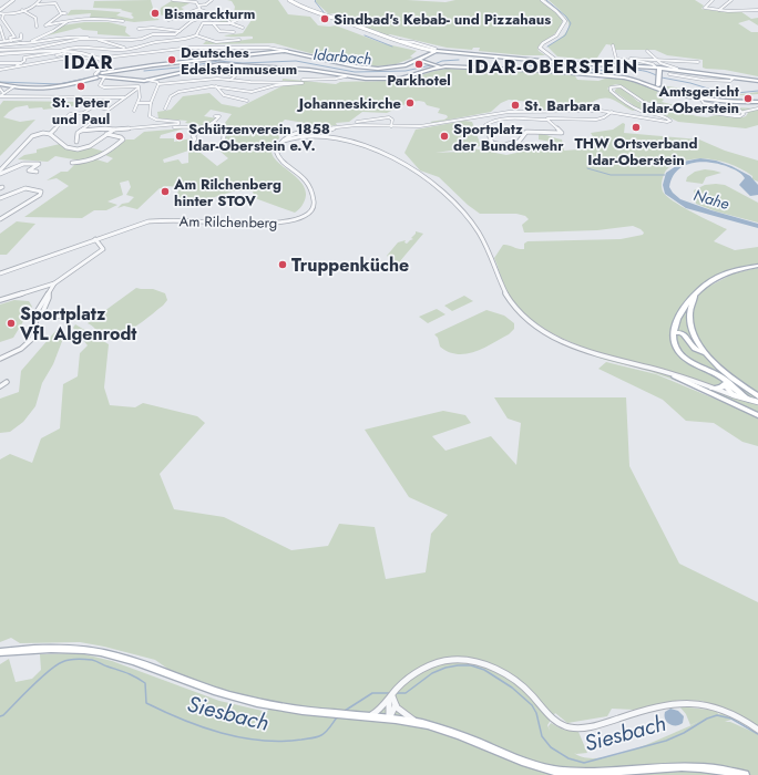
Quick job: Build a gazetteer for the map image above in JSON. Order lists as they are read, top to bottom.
{
  "streets": {
    "street": ["Am Rilchenberg"]
  },
  "districts": ["IDAR", "IDAR-OBERSTEIN"],
  "water": ["Idarbach", "Nahe", "Siesbach"],
  "places": [
    "Bismarckturm",
    "Sindbad's Kebab- und Pizzahaus",
    "Deutsches Edelsteinmuseum",
    "Parkhotel",
    "St. Peter und Paul",
    "Amtsgericht Idar-Oberstein",
    "Johanneskirche",
    "St. Barbara",
    "THW Ortsverband Idar-Oberstein",
    "Schützenverein 1858 Idar-Oberstein e.V.",
    "Sportplatz der Bundeswehr",
    "Am Rilchenberg hinter STOV",
    "Truppenküche",
    "Sportplatz VfL Algenrodt"
  ]
}
